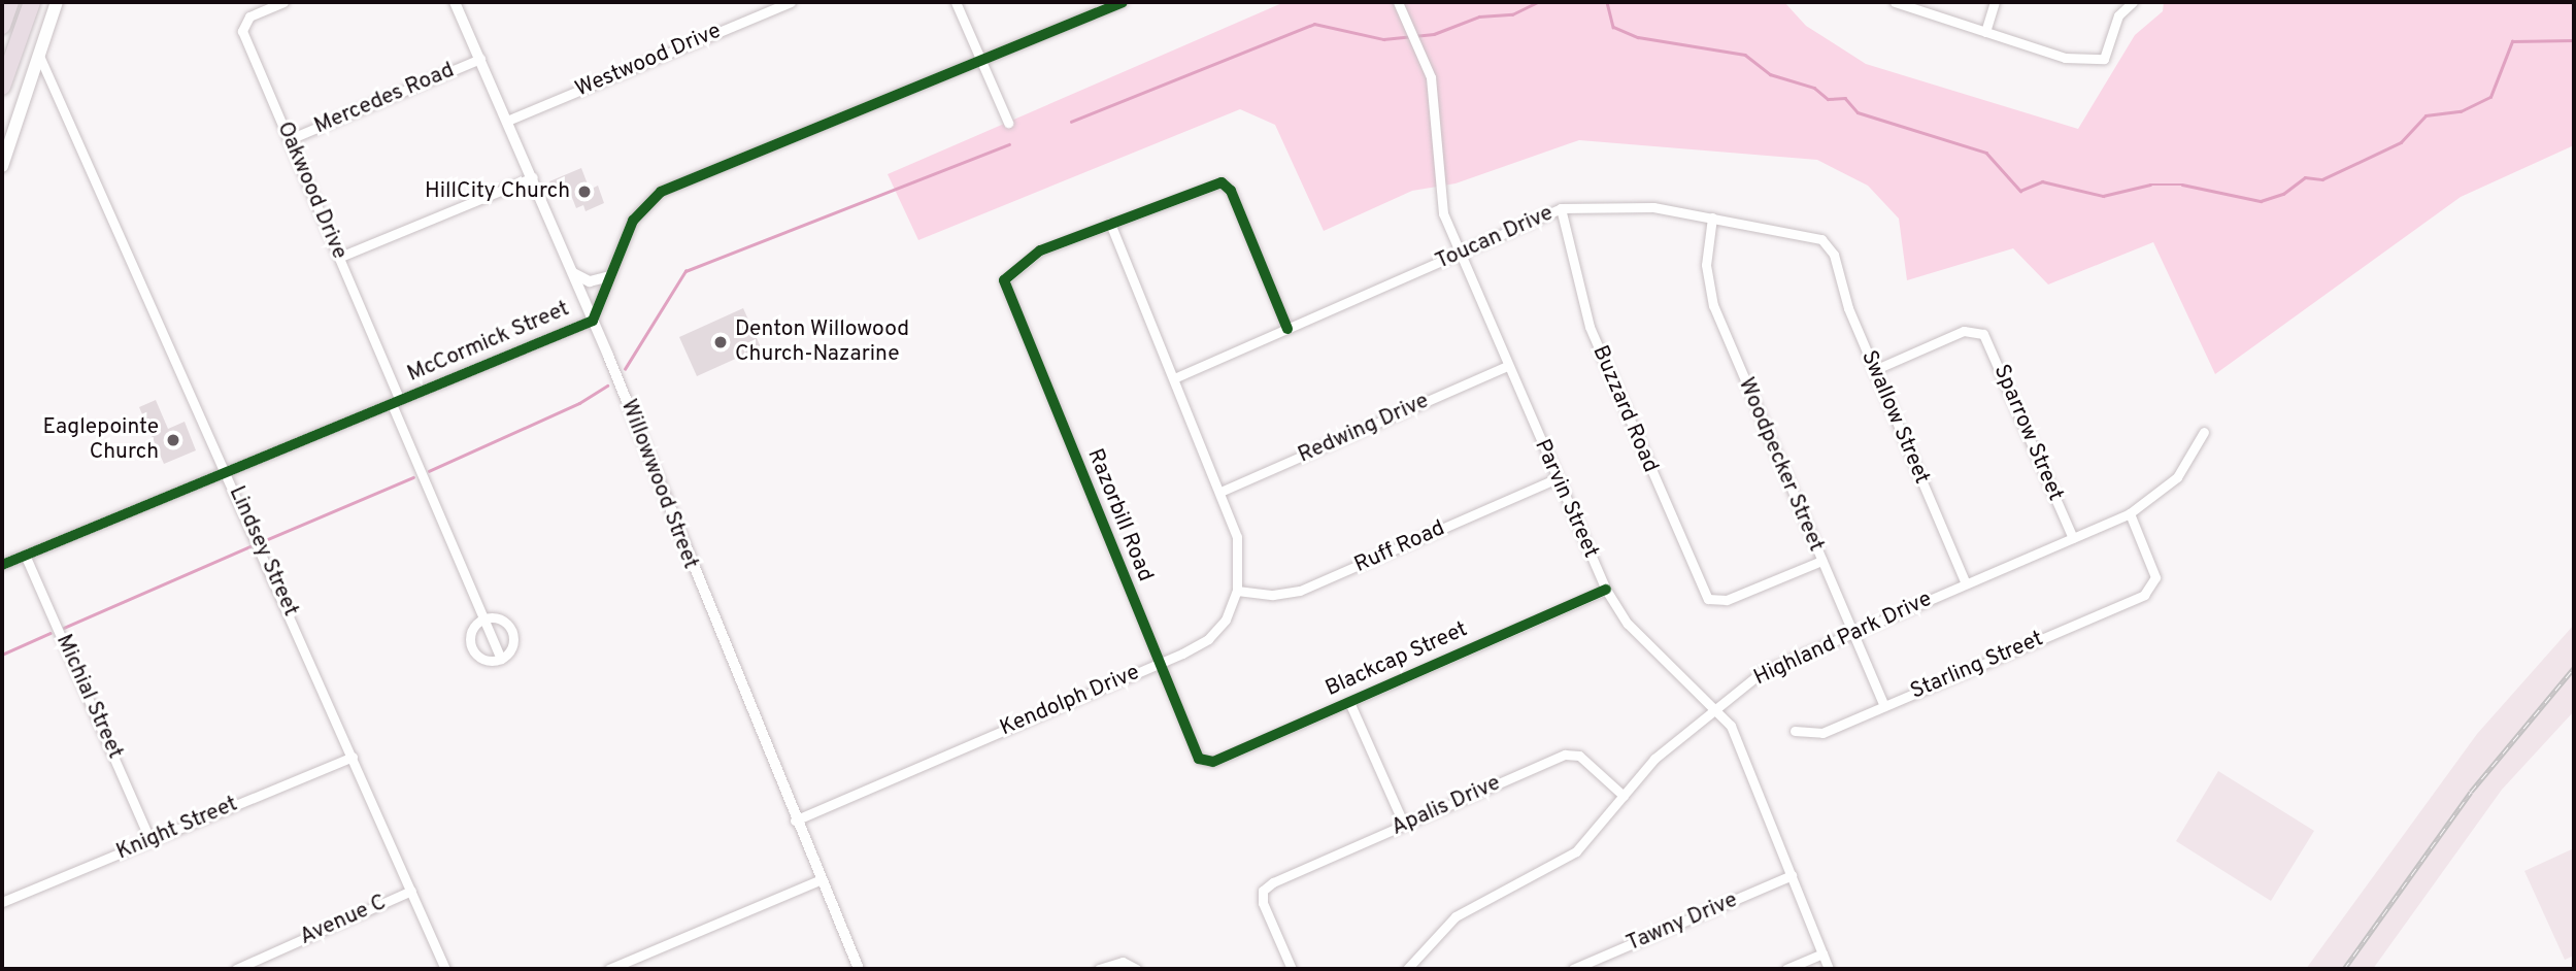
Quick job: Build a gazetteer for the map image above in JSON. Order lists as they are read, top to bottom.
{
  "streets": {
    "street": [
      "Westwood Drive",
      "Mercedes Road",
      "Oakwood Drive",
      "Toucan Drive",
      "McCormick Street",
      "Buzzard Road",
      "Swallow Street",
      "Redwing Drive",
      "Sparrow Street",
      "Woodpecker Street",
      "Willowwood Street",
      "Parvin Street",
      "Razorbill Road",
      "Ruff Road",
      "Lindsey Street",
      "Highland Park Drive",
      "Blackcap Street",
      "Starling Street",
      "Michial Street",
      "Kendolph Drive",
      "Apalis Drive",
      "Knight Street",
      "Avenue C",
      "Tawny Drive"
    ]
  },
  "crossings": [
    ["Westwood Drive", "Willowwood Street"],
    ["Mercedes Road", "Oakwood Drive"],
    ["Mercedes Road", "Willowwood Street"],
    ["Oakwood Drive", "McCormick Street"],
    ["Toucan Drive", "Buzzard Road"],
    ["Toucan Drive", "Swallow Street"],
    ["Toucan Drive", "Woodpecker Street"],
    ["Toucan Drive", "Parvin Street"],
    ["Toucan Drive", "Kendolph Drive"],
    ["McCormick Street", "Willowwood Street"],
    ["McCormick Street", "Lindsey Street"],
    ["McCormick Street", "Michial Street"],
    ["Buzzard Road", "Woodpecker Street"],
    ["Swallow Street", "Sparrow Street"],
    ["Swallow Street", "Highland Park Drive"],
    ["Redwing Drive", "Parvin Street"],
    ["Redwing Drive", "Kendolph Drive"],
    ["Sparrow Street", "Highland Park Drive"],
    ["Woodpecker Street", "Highland Park Drive"],
    ["Woodpecker Street", "Starling Street"],
    ["Willowwood Street", "Kendolph Drive"],
    ["Parvin Street", "Ruff Road"],
    ["Parvin Street", "Highland Park Drive"],
    ["Parvin Street", "Blackcap Street"],
    ["Parvin Street", "Tawny Drive"],
    ["Razorbill Road", "Blackcap Street"],
    ["Razorbill Road", "Kendolph Drive"],
    ["Ruff Road", "Kendolph Drive"],
    ["Lindsey Street", "Knight Street"],
    ["Lindsey Street", "Avenue C"],
    ["Highland Park Drive", "Starling Street"],
    ["Highland Park Drive", "Apalis Drive"],
    ["Michial Street", "Knight Street"]
  ],
  "places": ["HillCity Church", "Denton Willowood Church-Nazarine", "Eaglepointe Church"]
}
